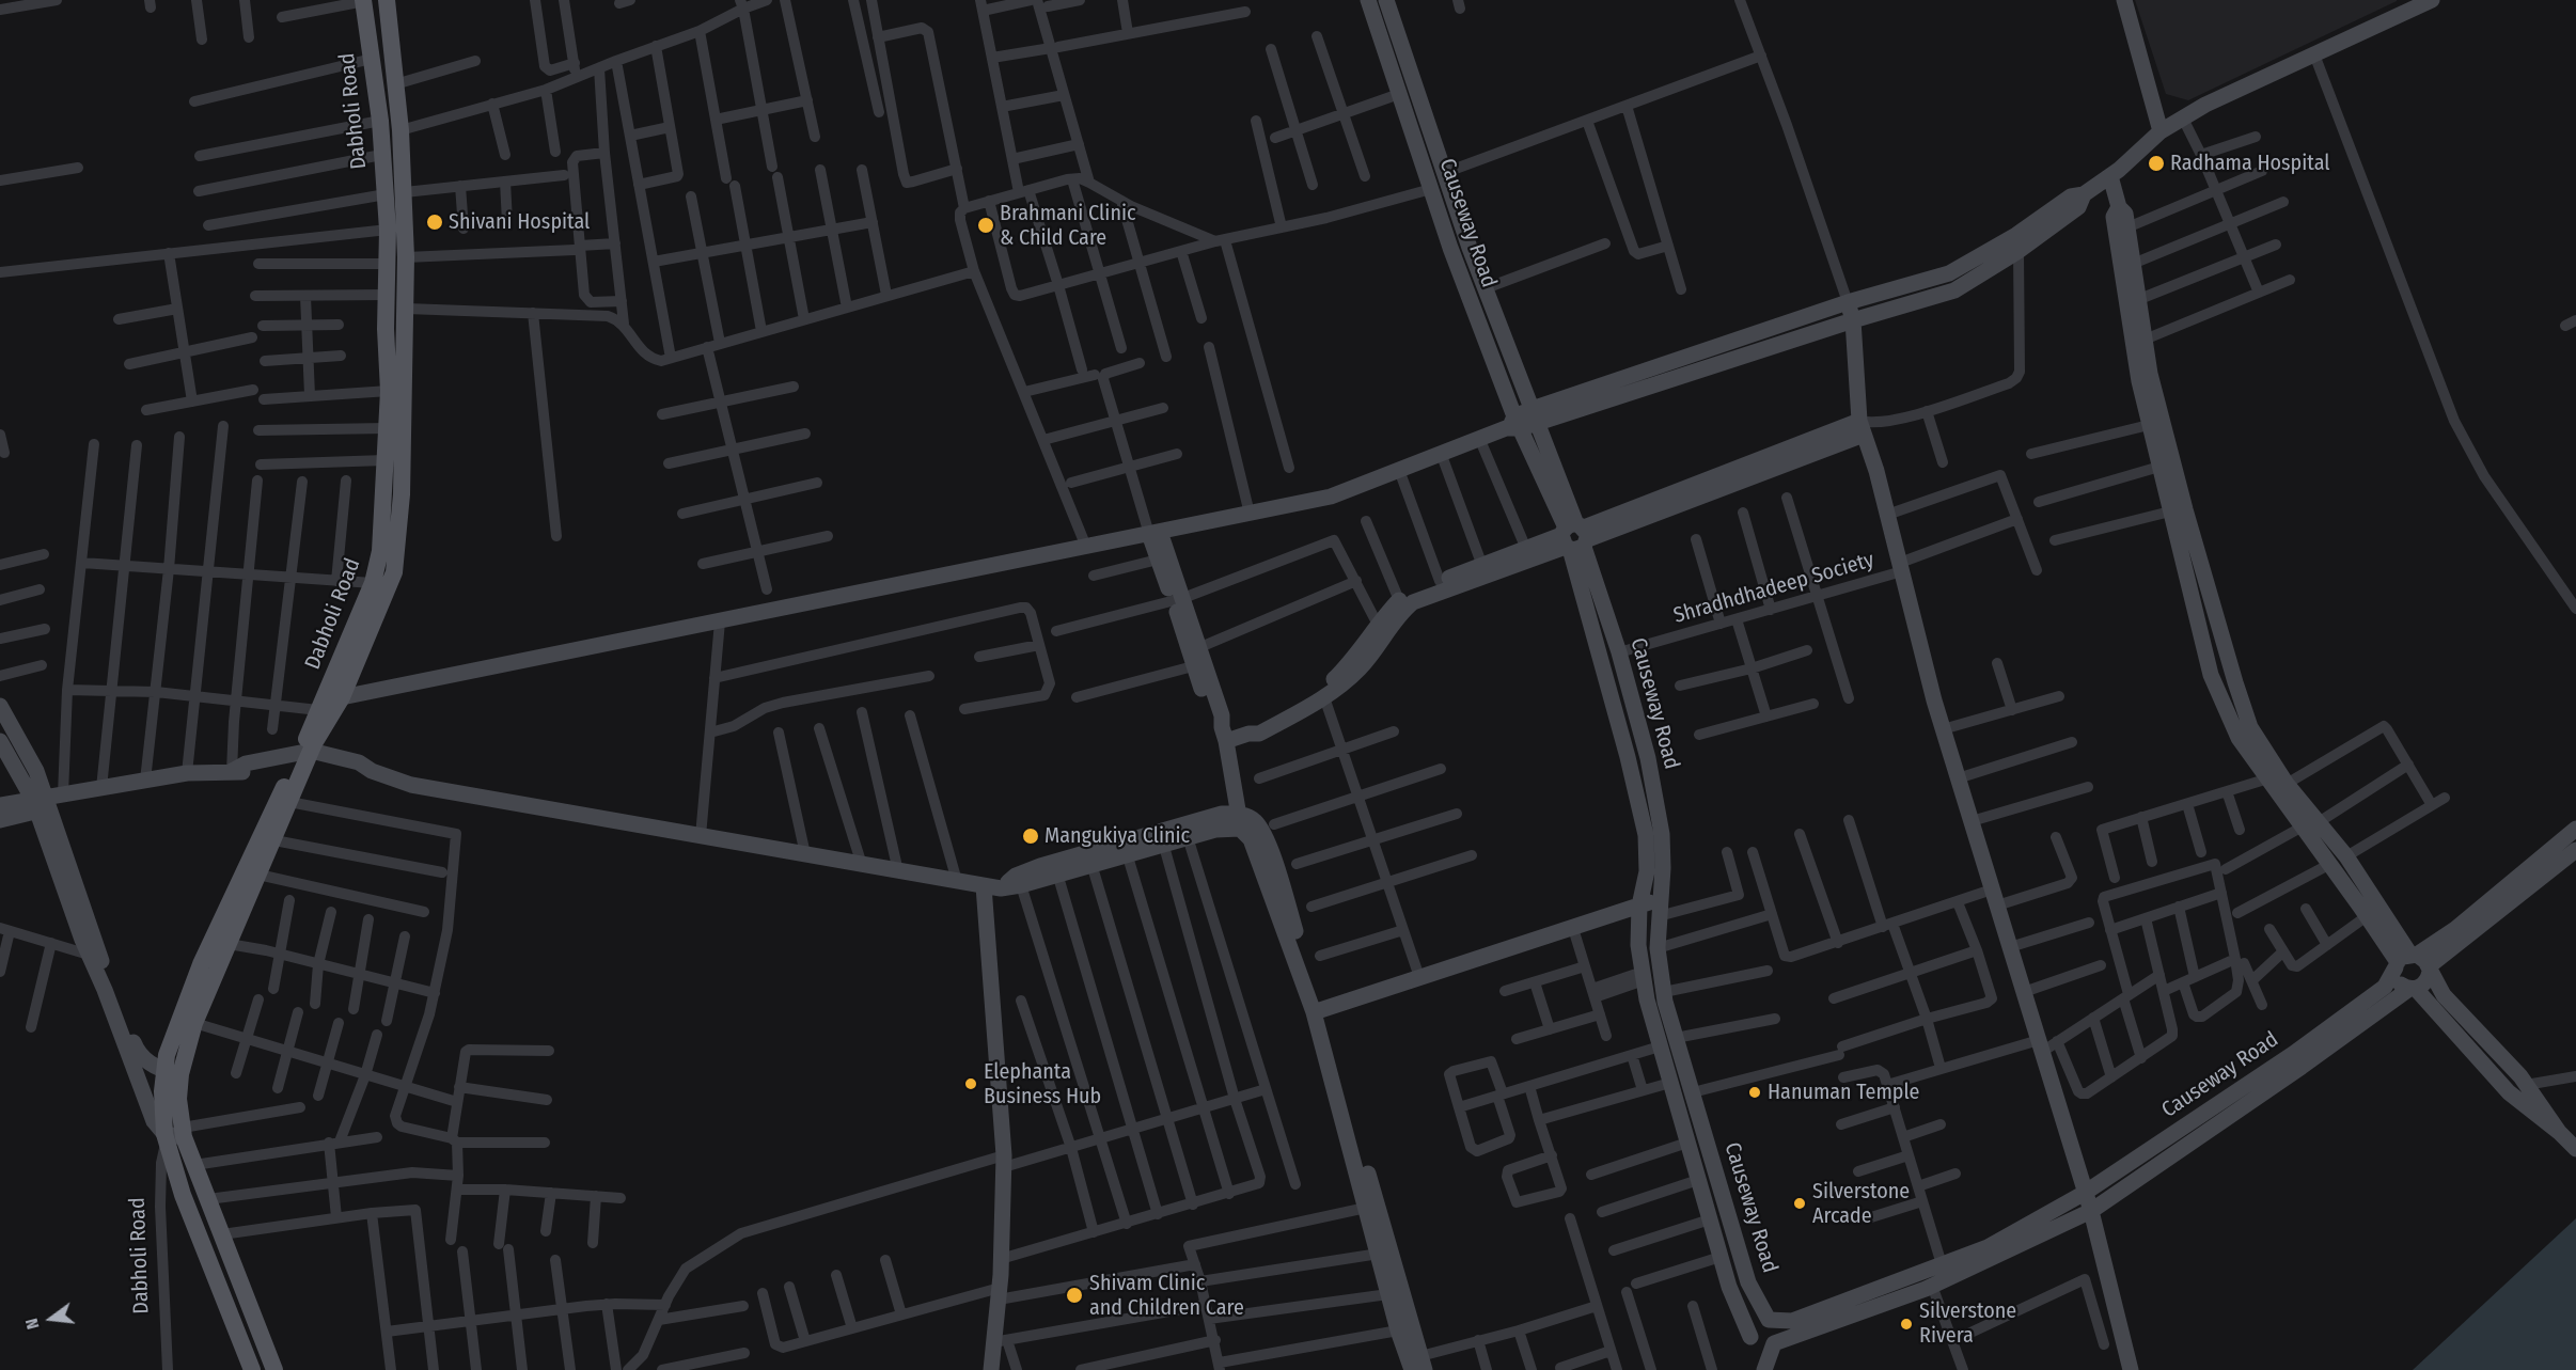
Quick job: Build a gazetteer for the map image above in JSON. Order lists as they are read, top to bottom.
{
  "streets": {
    "main road": ["Dabholi Road"],
    "street": ["Causeway Road", "Shradhdhadeep Society"]
  },
  "crossings": [
    ["Causeway Road", "Shradhdhadeep Society"]
  ],
  "places": [
    "Radhama Hospital",
    "Shivani Hospital",
    "Brahmani Clinic & Child Care",
    "Mangukiya Clinic",
    "Elephanta Business Hub",
    "Hanuman Temple",
    "Silverstone Arcade",
    "Shivam Clinic and Children Care",
    "Silverstone Rivera"
  ],
  "north": "left"
}
